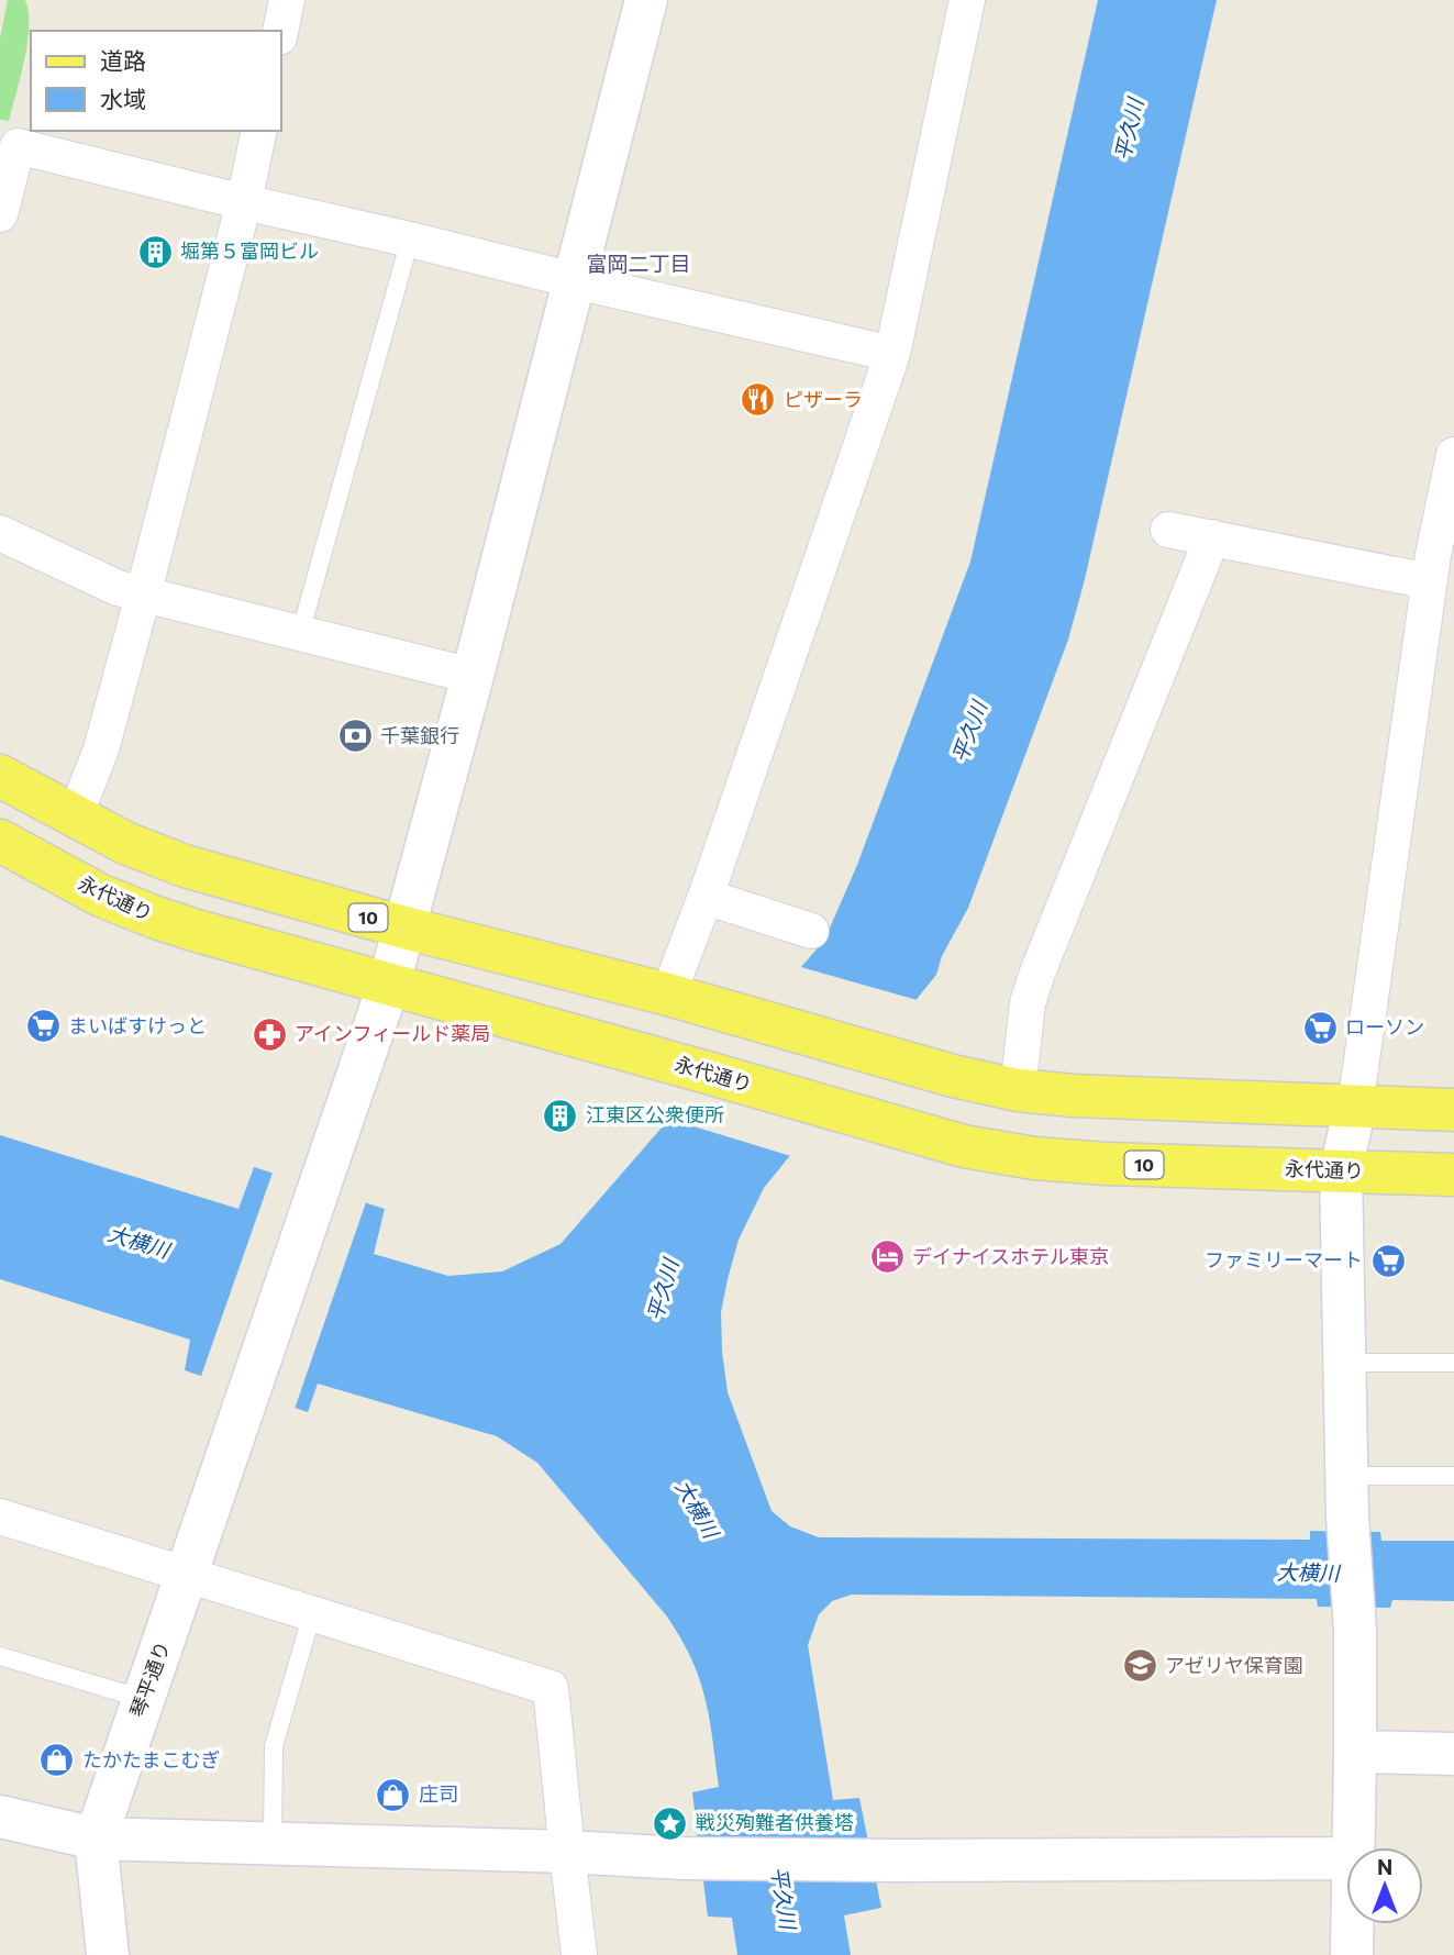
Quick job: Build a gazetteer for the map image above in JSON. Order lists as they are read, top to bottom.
{
  "streets": {
    "main road": ["永代通り", "10"],
    "street": ["琴平通り"]
  },
  "crossings": [
    ["永代通り", "琴平通り"],
    ["10", "琴平通り"]
  ],
  "districts": ["富岡二丁目"],
  "water": ["平久川", "大横川"],
  "places": {
    "building": ["堀第５富岡ビル", "江東区公衆便所"],
    "restaurant": ["ピザーラ"],
    "bank": ["千葉銀行"],
    "supermarket": ["まいばすけっと", "ローソン", "ファミリーマート"],
    "pharmacy": ["アインフィールド薬局"],
    "hotel": ["デイナイスホテル東京"],
    "school or university": ["アゼリヤ保育園"],
    "shop": ["たかたまこむぎ", "庄司"],
    "place": ["戦災殉難者供養塔"]
  },
  "legend": ["道路", "水域"],
  "north": "top"
}
